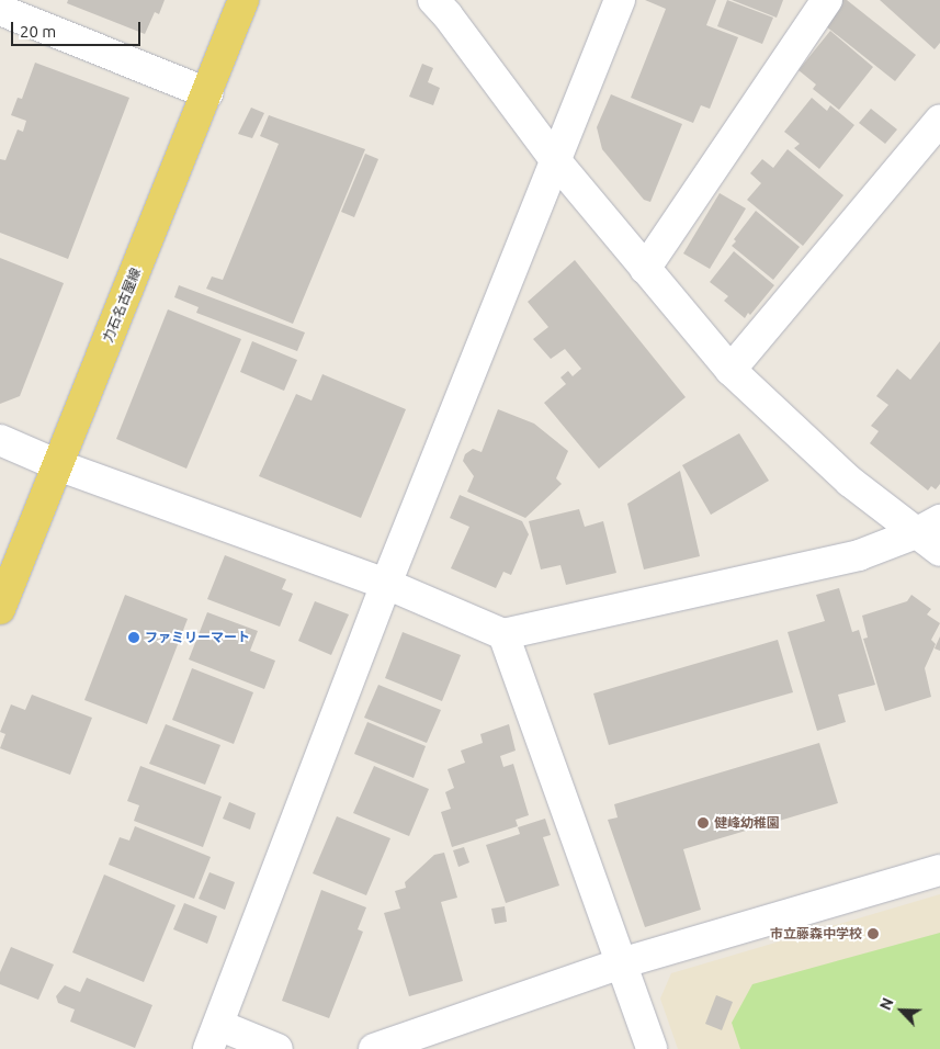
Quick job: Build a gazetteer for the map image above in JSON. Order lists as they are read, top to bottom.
{
  "streets": {
    "main road": ["力石名古屋線"]
  },
  "places": ["ファミリーマート", "健峰幼稚園", "市立藤森中学校"],
  "scale_bar": "20 m",
  "north": "top left"
}
